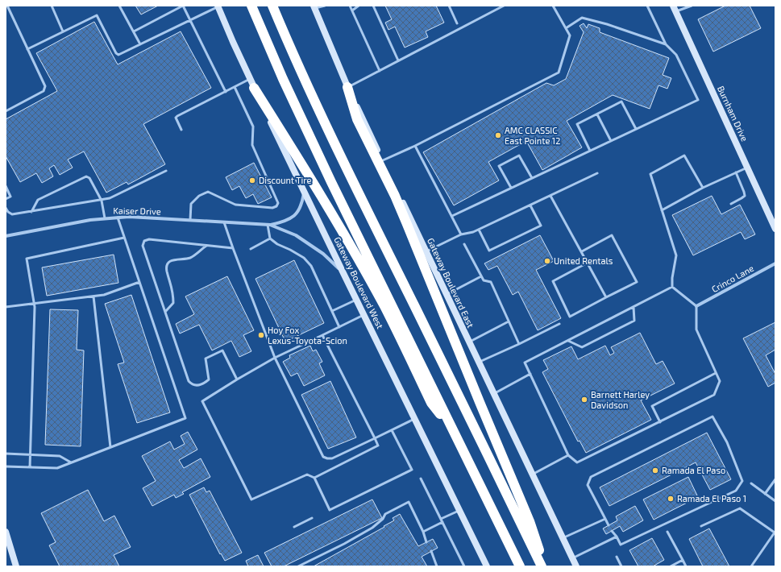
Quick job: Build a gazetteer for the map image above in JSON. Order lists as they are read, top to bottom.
{
  "streets": {
    "main road": ["Burnham Drive", "Gateway Boulevard West", "Gateway Boulevard East"],
    "street": ["Kaiser Drive", "Crinco Lane"]
  },
  "crossings": [
    ["Kaiser Drive", "Gateway Boulevard West"]
  ],
  "places": [
    "AMC CLASSIC East Pointe 12",
    "Discount Tire",
    "United Rentals",
    "Hoy Fox Lexus-Toyota-Scion",
    "Barnett Harley Davidson",
    "Ramada El Paso",
    "Ramada El Paso 1"
  ]
}
